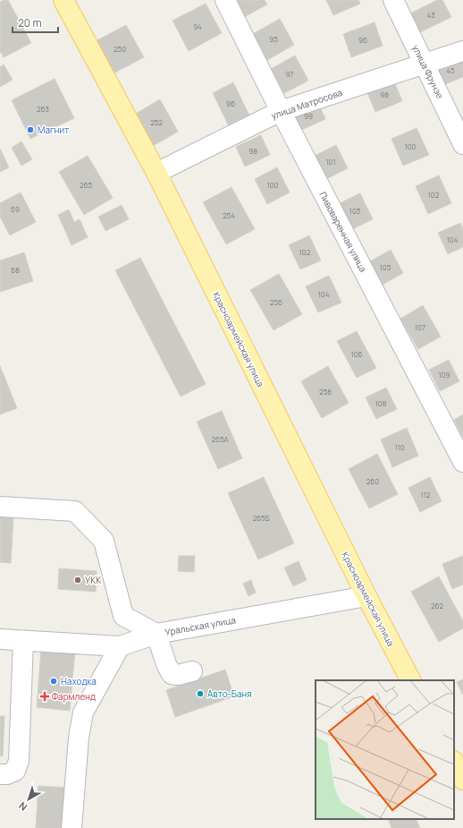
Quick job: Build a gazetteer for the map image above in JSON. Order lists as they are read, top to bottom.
{
  "streets": {
    "main road": ["Красноармейская улица"],
    "street": [
      "улица Фрунзе",
      "улица Матросова",
      "Пивоваренная улица",
      "Уральская улица"
    ]
  },
  "crossings": [
    ["улица Фрунзе", "улица Матросова"],
    ["улица Матросова", "Пивоваренная улица"],
    ["улица Матросова", "Красноармейская улица"],
    ["Красноармейская улица", "Уральская улица"]
  ],
  "places": {
    "other": [
      "Магнит",
      "УКК",
      "Находка",
      "Авто-Баня"
    ],
    "health": ["Фармленд"]
  },
  "house_numbers": [
    "43",
    "94",
    "95",
    "96",
    "250",
    "45",
    "97",
    "98",
    "96",
    "263",
    "99",
    "252",
    "100",
    "98",
    "101",
    "265",
    "100",
    "102",
    "69",
    "103",
    "254",
    "104",
    "102",
    "105",
    "68",
    "104",
    "256",
    "107",
    "106",
    "109",
    "258",
    "108",
    "265А",
    "110",
    "260",
    "112",
    "265Б",
    "262"
  ],
  "scale_bar": "20 m",
  "north": "bottom left"
}
